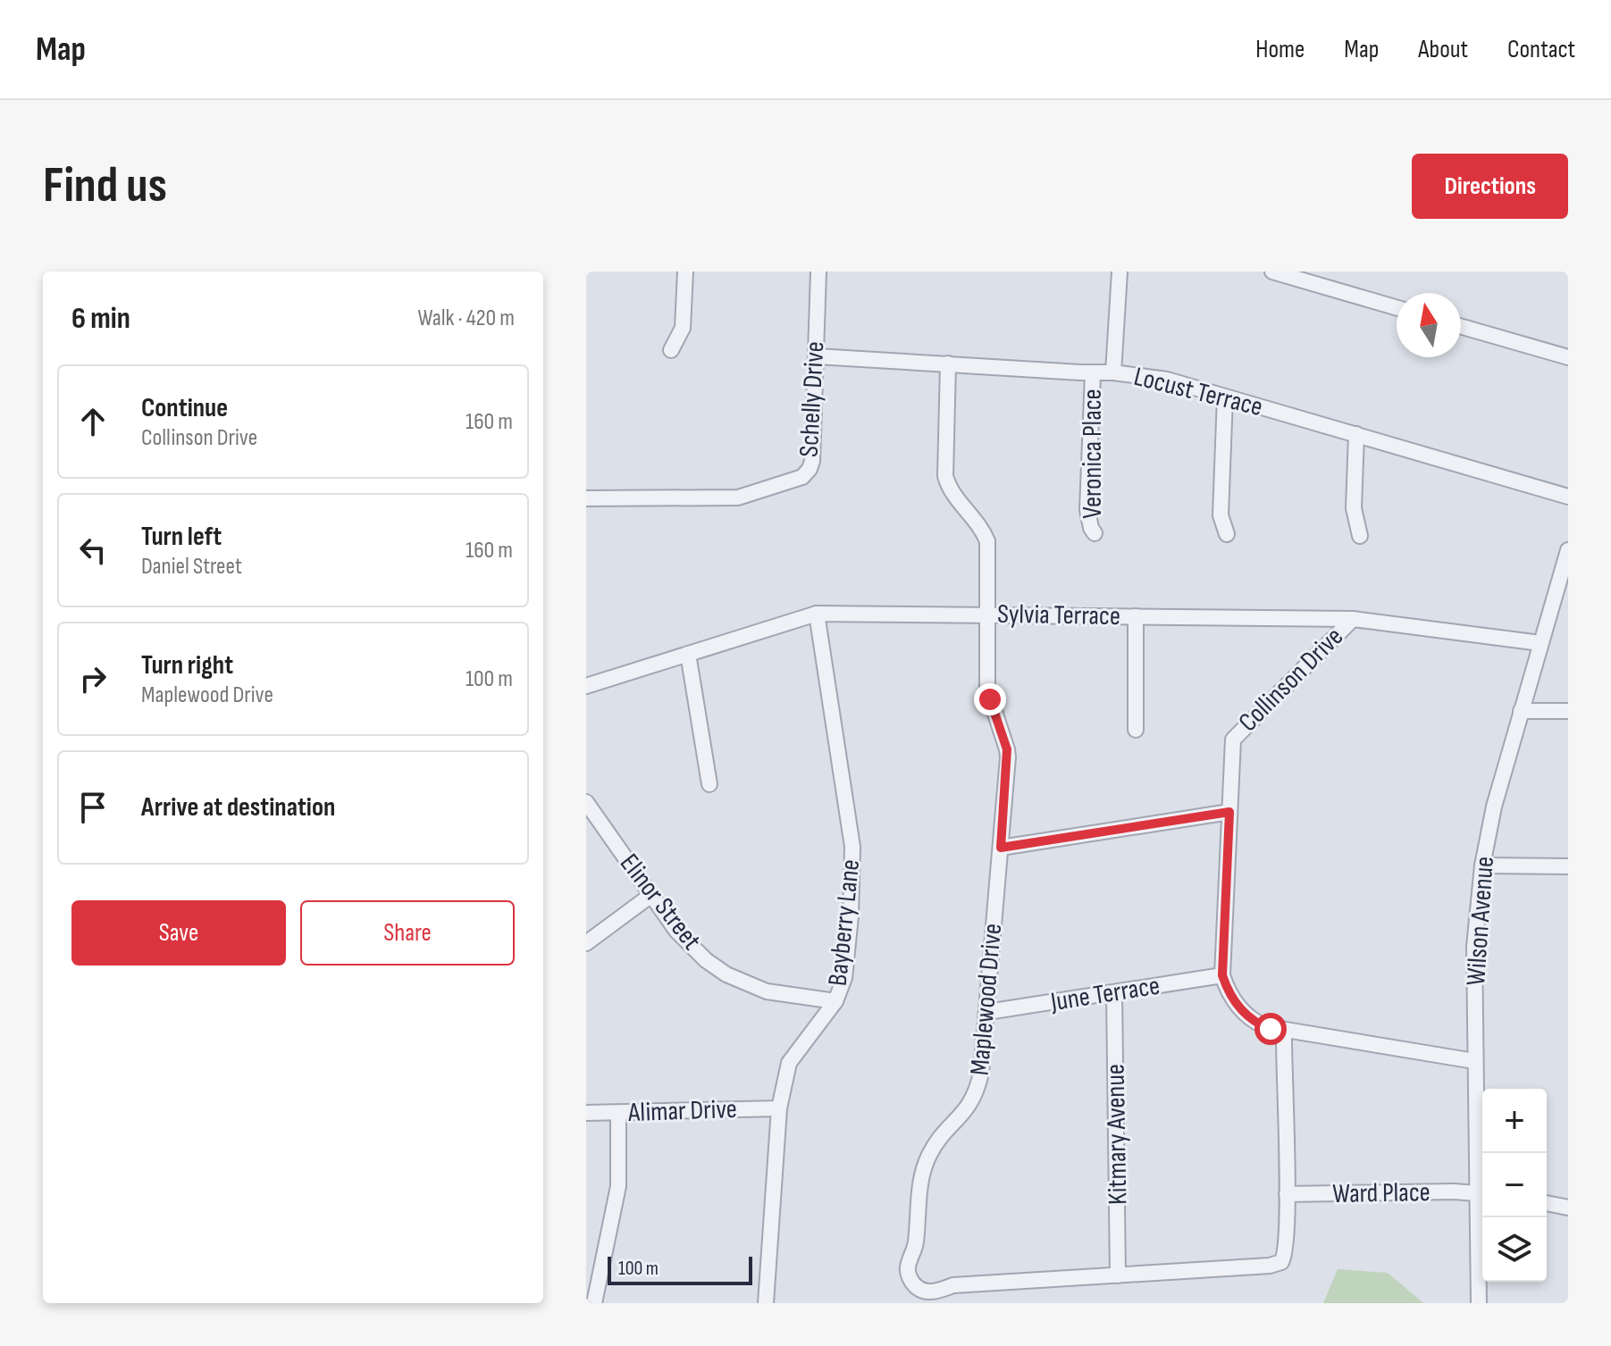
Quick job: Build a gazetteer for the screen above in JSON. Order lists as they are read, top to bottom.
{
  "streets": {
    "street": [
      "Locust Terrace",
      "Schelly Drive",
      "Veronica Place",
      "Sylvia Terrace",
      "Collinson Drive",
      "Elinor Street",
      "Wilson Avenue",
      "Bayberry Lane",
      "June Terrace",
      "Maplewood Drive",
      "Alimar Drive",
      "Kitmary Avenue",
      "Ward Place"
    ]
  },
  "crossings": [
    ["Locust Terrace", "Schelly Drive"],
    ["Locust Terrace", "Veronica Place"],
    ["Locust Terrace", "Maplewood Drive"],
    ["Sylvia Terrace", "Collinson Drive"],
    ["Sylvia Terrace", "Wilson Avenue"],
    ["Sylvia Terrace", "Bayberry Lane"],
    ["Sylvia Terrace", "Maplewood Drive"],
    ["Collinson Drive", "June Terrace"],
    ["Elinor Street", "Bayberry Lane"],
    ["Wilson Avenue", "Ward Place"],
    ["Bayberry Lane", "Alimar Drive"],
    ["June Terrace", "Maplewood Drive"],
    ["June Terrace", "Kitmary Avenue"],
    ["Maplewood Drive", "Kitmary Avenue"],
    ["Maplewood Drive", "Ward Place"]
  ],
  "scale_bar": "100 m",
  "north": "top",
  "page": {
    "header": "Map",
    "nav": [
      "Home",
      "Map",
      "About",
      "Contact"
    ],
    "buttons": [
      "Directions",
      ["Save", "Share"]
    ],
    "title": "Find us",
    "heading": ["6 min", "Walk · 420 m"],
    "list": [
      ["Continue", "Collinson Drive", "160 m"],
      ["Turn left", "Daniel Street", "160 m"],
      ["Turn right", "Maplewood Drive", "100 m"],
      "Arrive at destination"
    ],
    "map_buttons": ["+", "−"],
    "scale": "100 m"
  }
}
